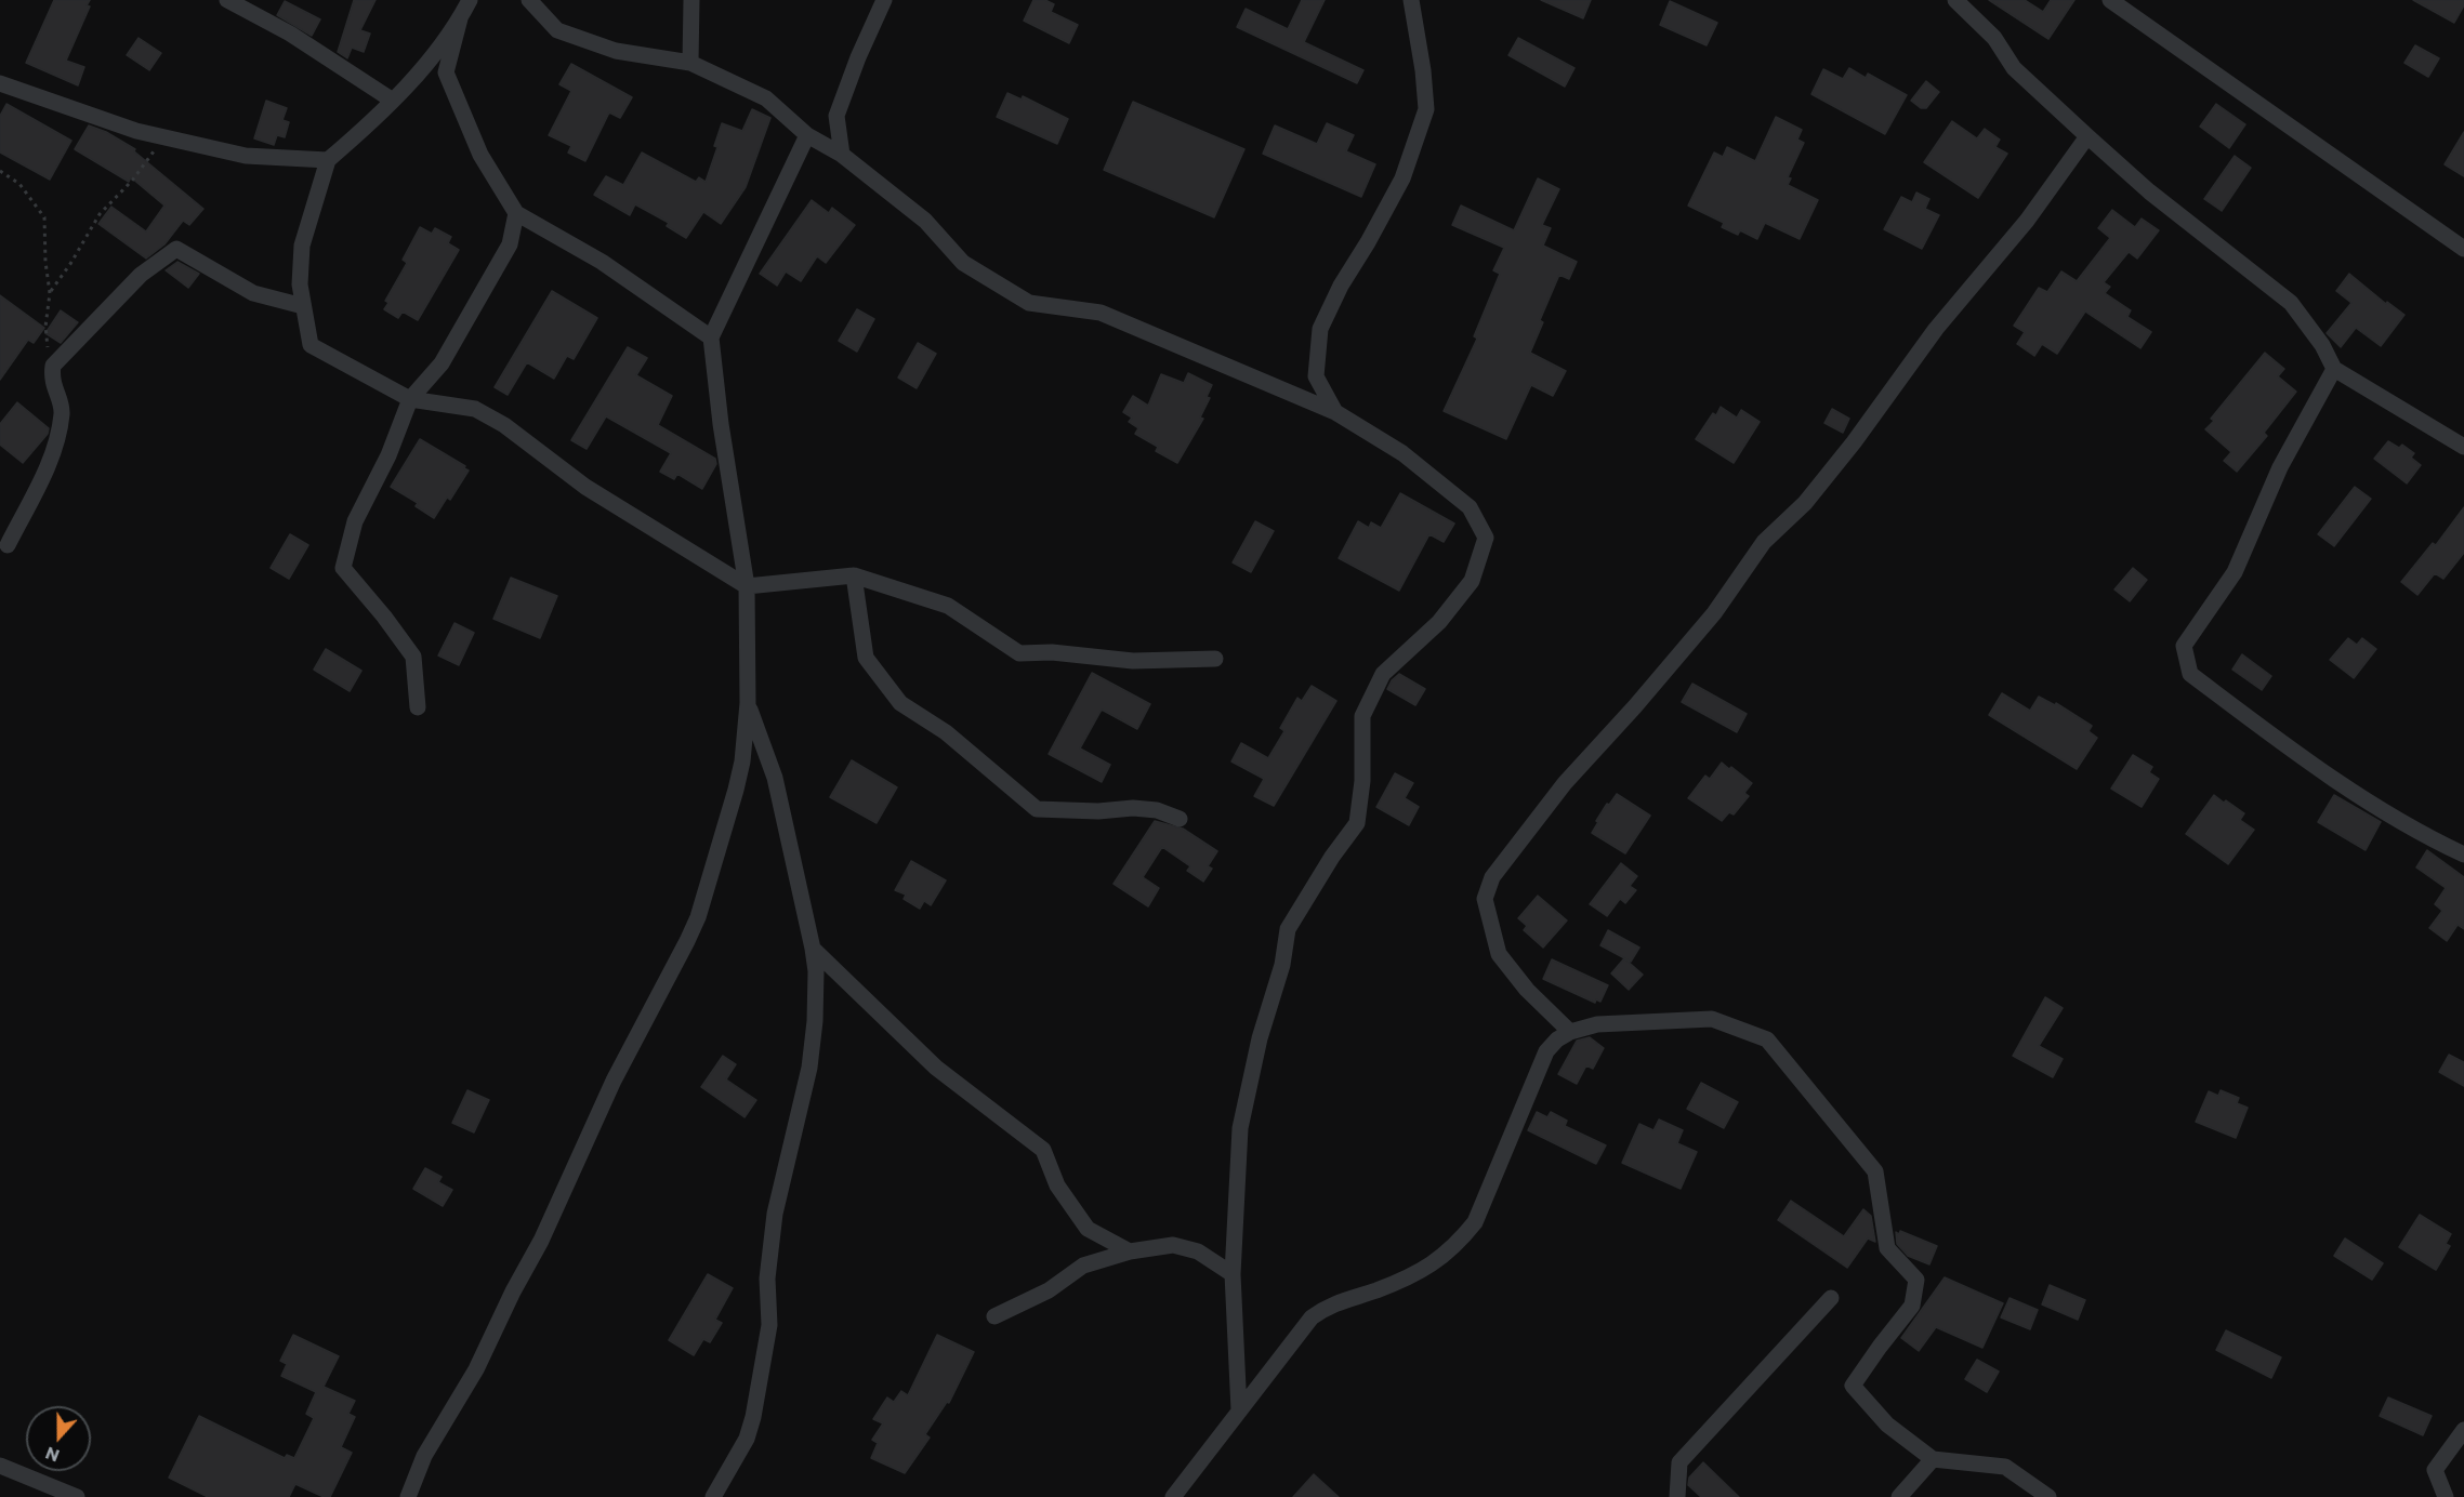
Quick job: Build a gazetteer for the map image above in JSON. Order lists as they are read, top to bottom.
{
  "north": "bottom"
}
